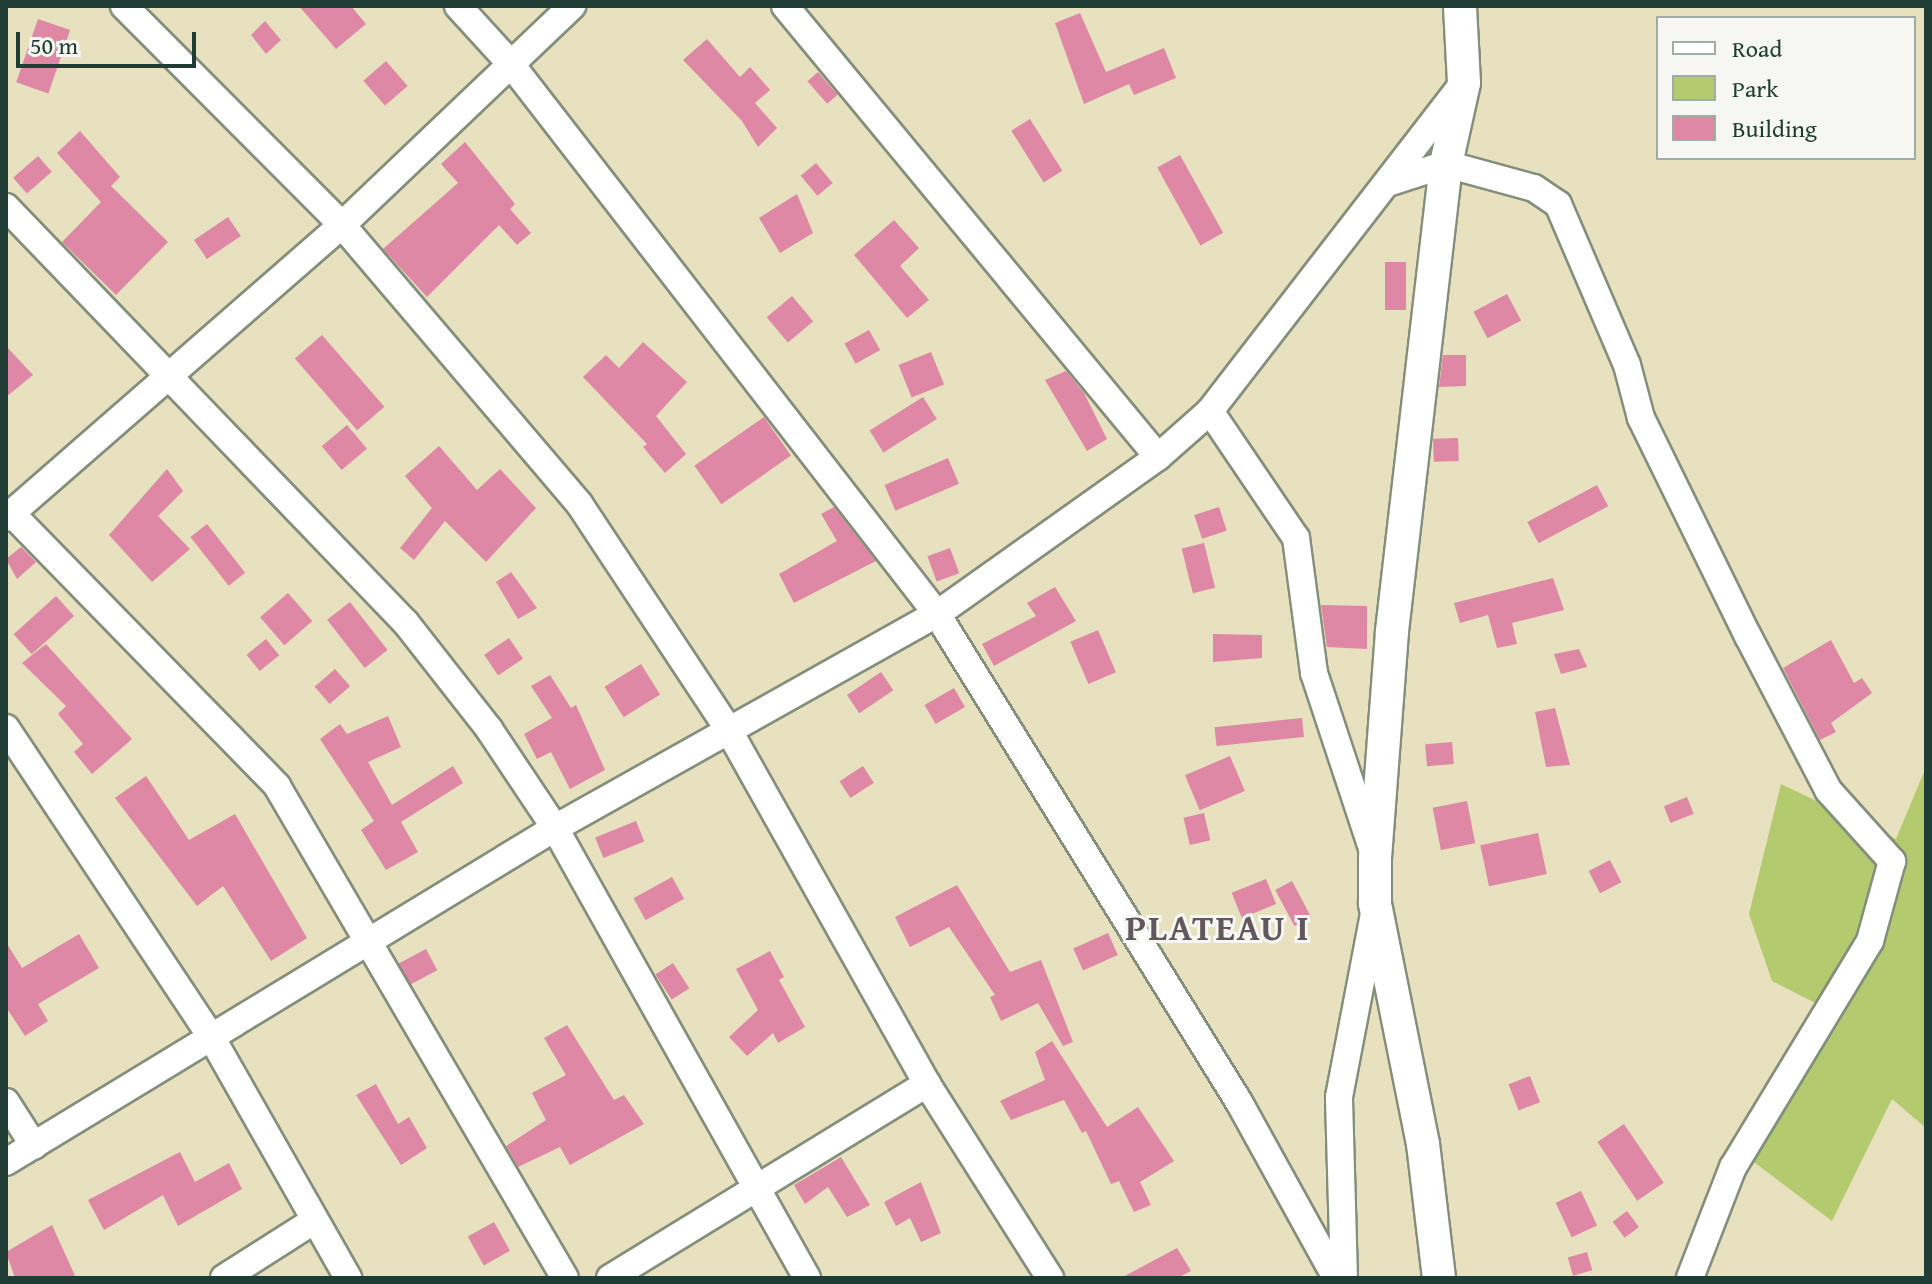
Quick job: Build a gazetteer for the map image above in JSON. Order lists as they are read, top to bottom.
{
  "districts": ["PLATEAU I"],
  "legend": ["Road", "Park", "Building"],
  "scale_bar": "50 m"
}
